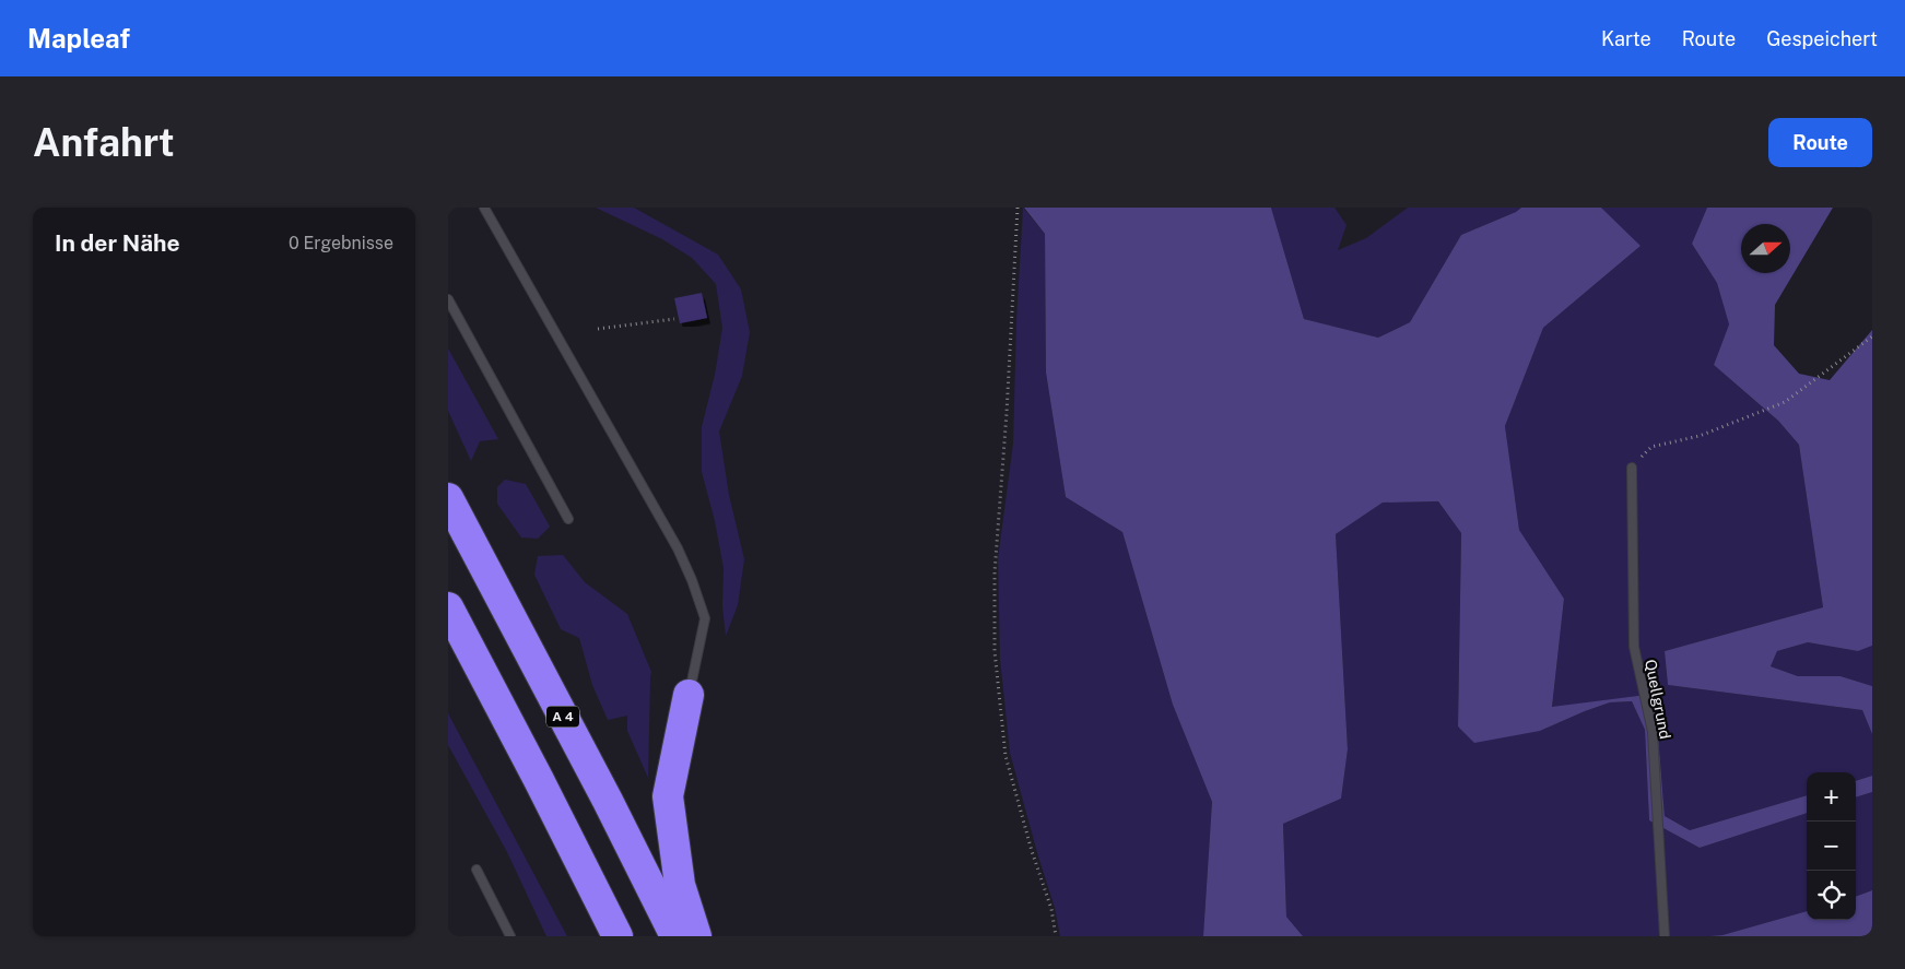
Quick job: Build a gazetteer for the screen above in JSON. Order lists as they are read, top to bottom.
{
  "streets": {
    "highway": ["A 4"],
    "lane": ["Quellgrund"]
  },
  "north": "right",
  "page": {
    "header": "Mapleaf",
    "nav": ["Karte", "Route", "Gespeichert"],
    "buttons": "Route",
    "title": "Anfahrt",
    "heading": ["In der Nähe", "0 Ergebnisse"],
    "map_buttons": ["+", "−"]
  }
}
